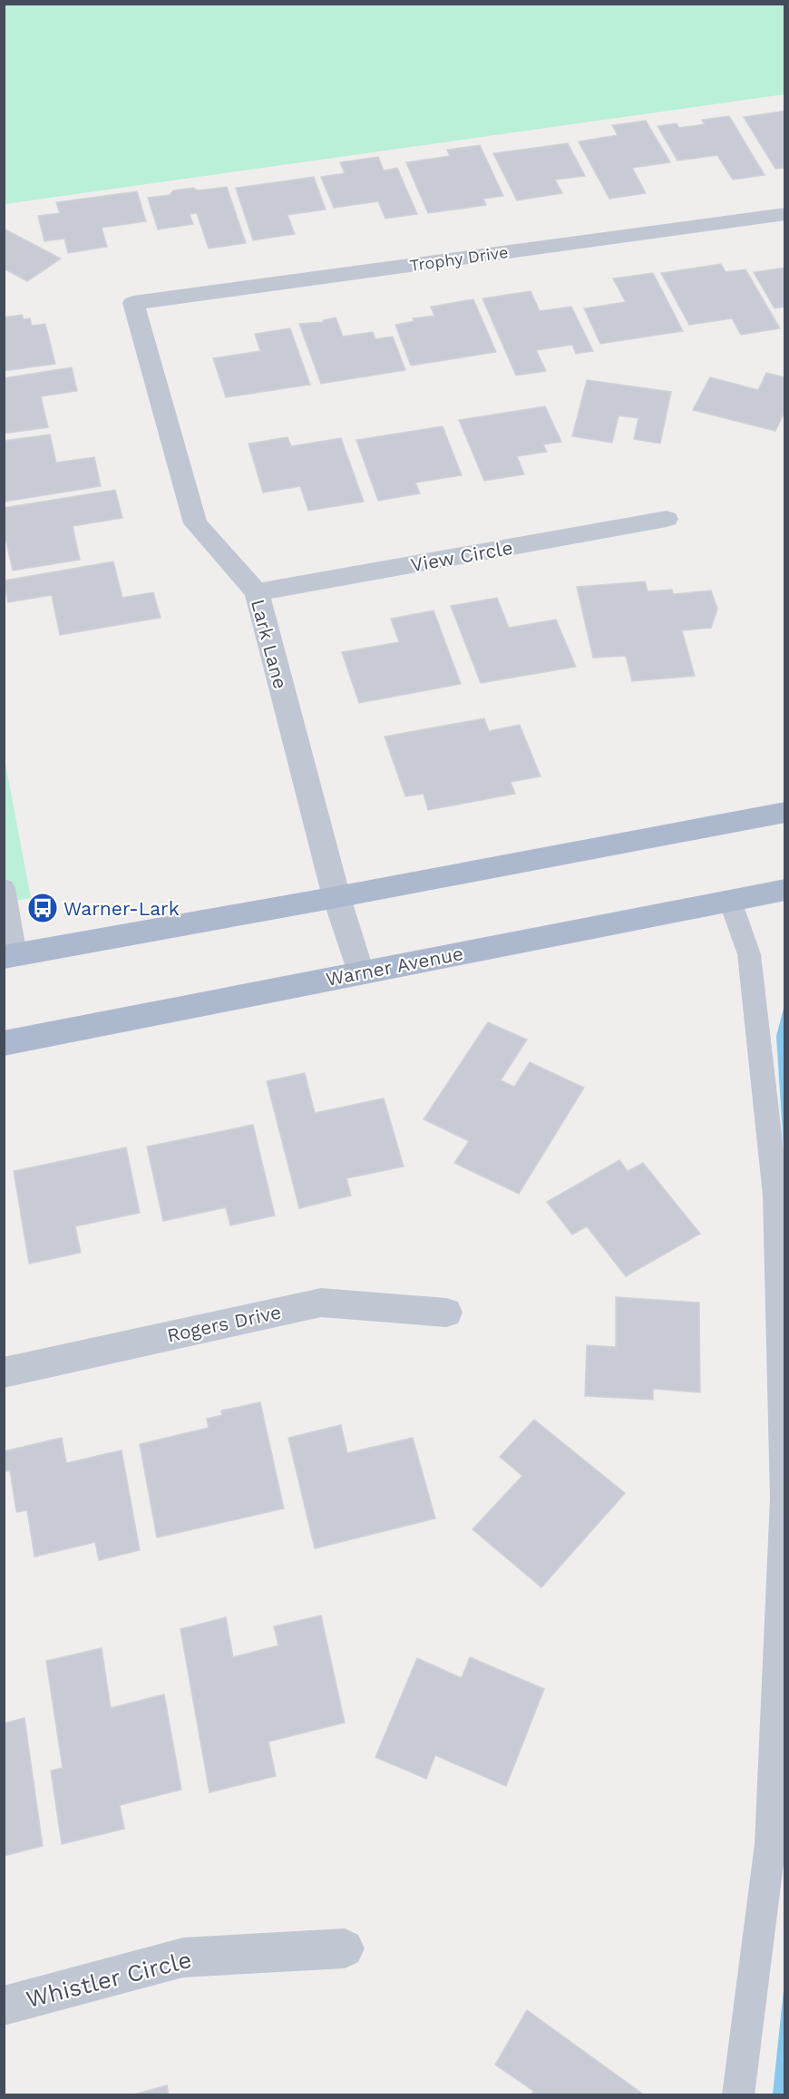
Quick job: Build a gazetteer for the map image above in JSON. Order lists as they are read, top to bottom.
{
  "streets": {
    "main road": ["Warner Avenue"],
    "street": [
      "Trophy Drive",
      "View Circle",
      "Lark Lane",
      "Rogers Drive",
      "Whistler Circle"
    ]
  },
  "crossings": [
    ["Trophy Drive", "Lark Lane"],
    ["View Circle", "Lark Lane"],
    ["Lark Lane", "Warner Avenue"]
  ],
  "places": {
    "bus stop": ["Warner-Lark"]
  }
}
